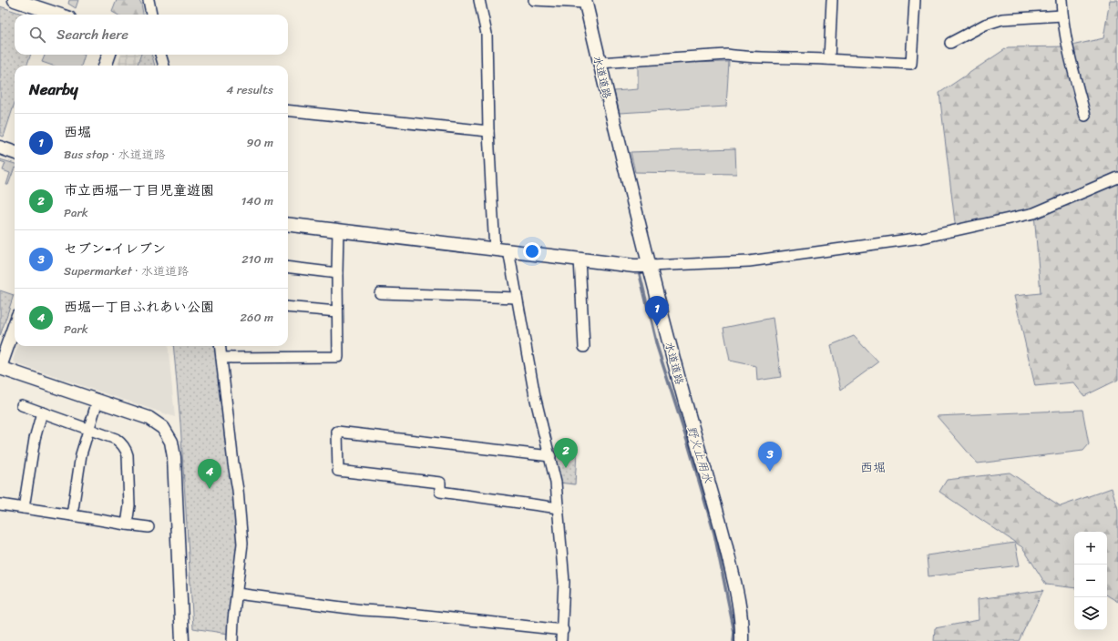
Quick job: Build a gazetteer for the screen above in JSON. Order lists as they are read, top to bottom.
{
  "streets": {
    "street": ["水道道路"]
  },
  "districts": ["西堀"],
  "water": ["野火止用水"],
  "page": {
    "search": "Search here",
    "heading": ["Nearby", "4 results"],
    "list": [
      {
        "mark": "1",
        "name": "西堀",
        "note": "Bus stop · 水道道路",
        "value": "90 m"
      },
      {
        "mark": "2",
        "name": "市立西堀一丁目児童遊園",
        "note": "Park",
        "value": "140 m"
      },
      {
        "mark": "3",
        "name": "セブン-イレブン",
        "note": "Supermarket · 水道道路",
        "value": "210 m"
      },
      {
        "mark": "4",
        "name": "西堀一丁目ふれあい公園",
        "note": "Park",
        "value": "260 m"
      }
    ],
    "pins": [
      "1",
      "2",
      "3",
      "4"
    ],
    "map_buttons": ["+", "−"]
  }
}
